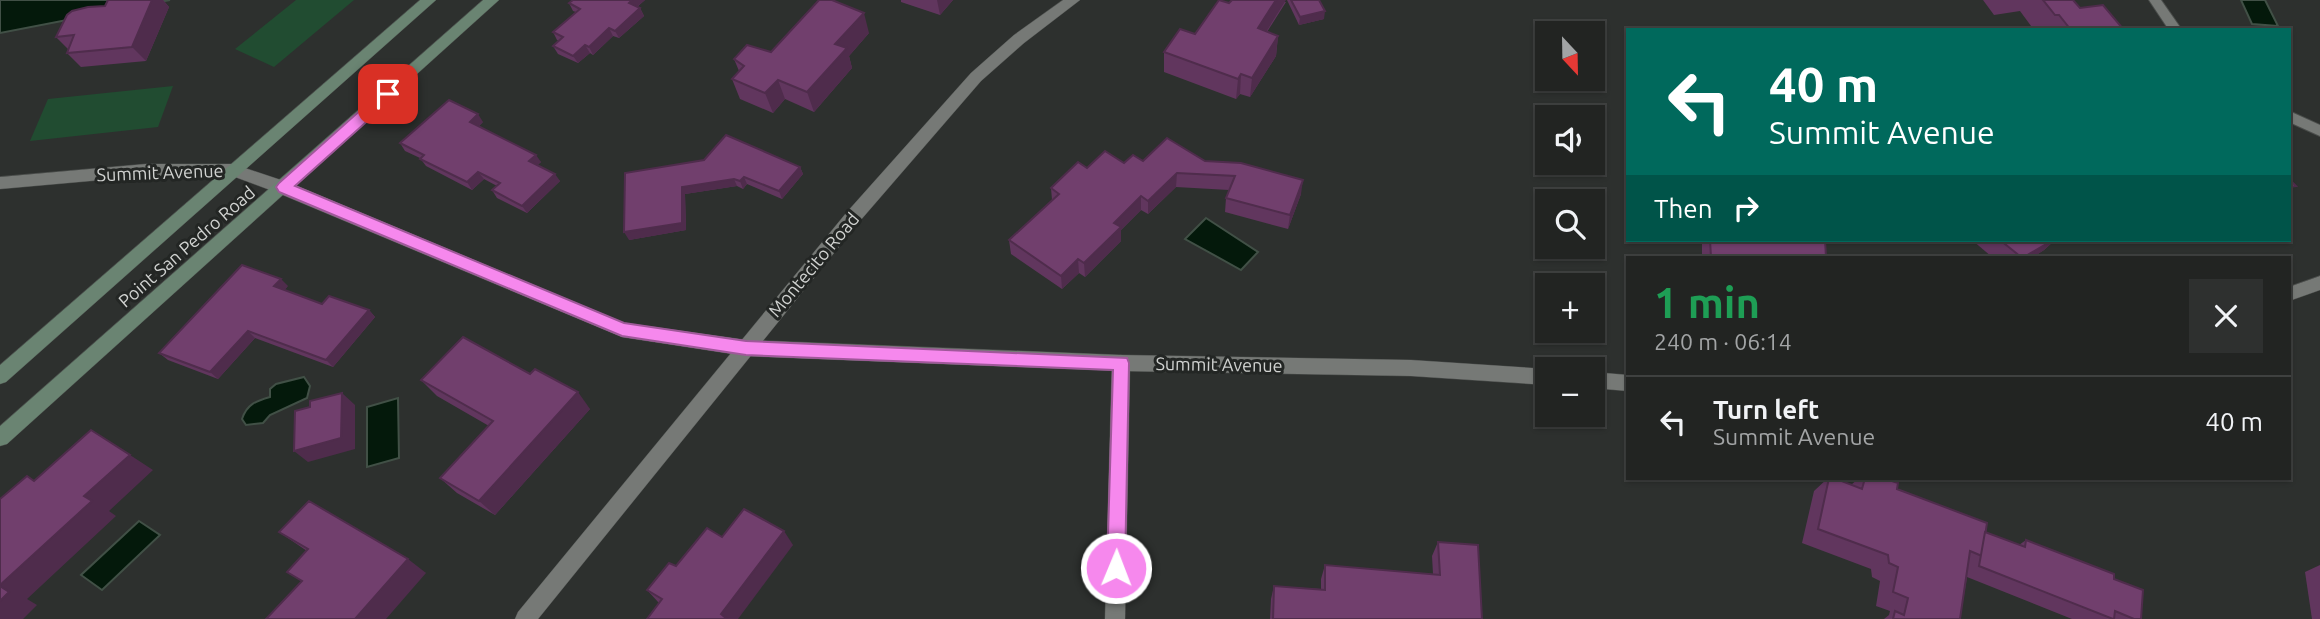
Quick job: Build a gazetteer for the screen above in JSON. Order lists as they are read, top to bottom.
{
  "streets": {
    "main road": ["Point San Pedro Road"],
    "street": ["Summit Avenue", "Montecito Road"]
  },
  "crossings": [
    ["Summit Avenue", "Point San Pedro Road"],
    ["Summit Avenue", "Montecito Road"]
  ],
  "north": "bottom",
  "page": {
    "map_buttons": ["+", "−"],
    "turn": ["40 m", "Summit Avenue"],
    "then": "Then",
    "heading": ["1 min", "240 m · 06:14"],
    "list": [
      {
        "name": "Turn left",
        "note": "Summit Avenue",
        "value": "40 m"
      }
    ]
  }
}
